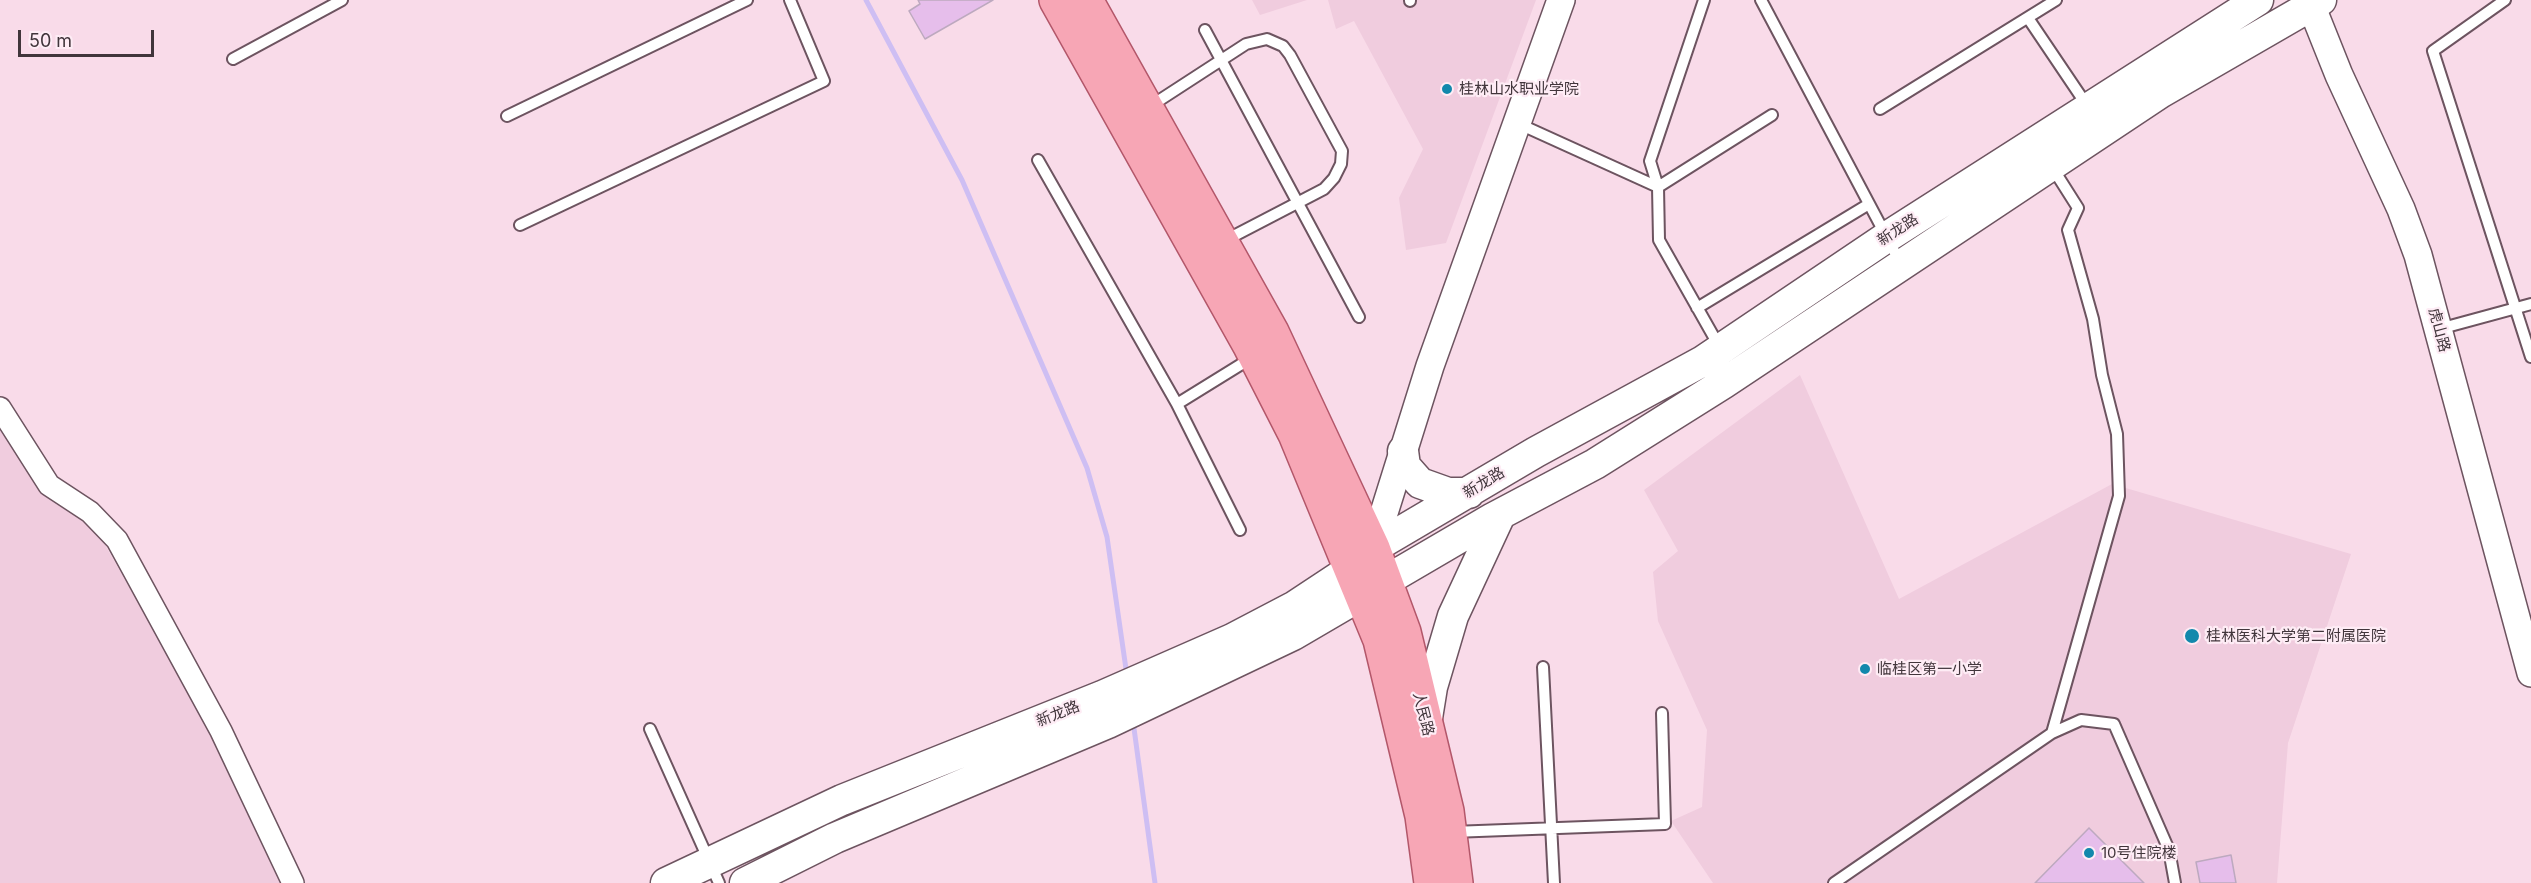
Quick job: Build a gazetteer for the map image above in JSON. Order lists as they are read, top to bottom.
{
  "streets": {
    "main road": ["新龙路", "人民路"],
    "street": ["虎山路"]
  },
  "crossings": [
    ["新龙路", "虎山路"],
    ["新龙路", "人民路"]
  ],
  "places": [
    "桂林山水职业学院",
    "桂林医科大学第二附属医院",
    "临桂区第一小学",
    "10号住院楼"
  ],
  "scale_bar": "50 m"
}
